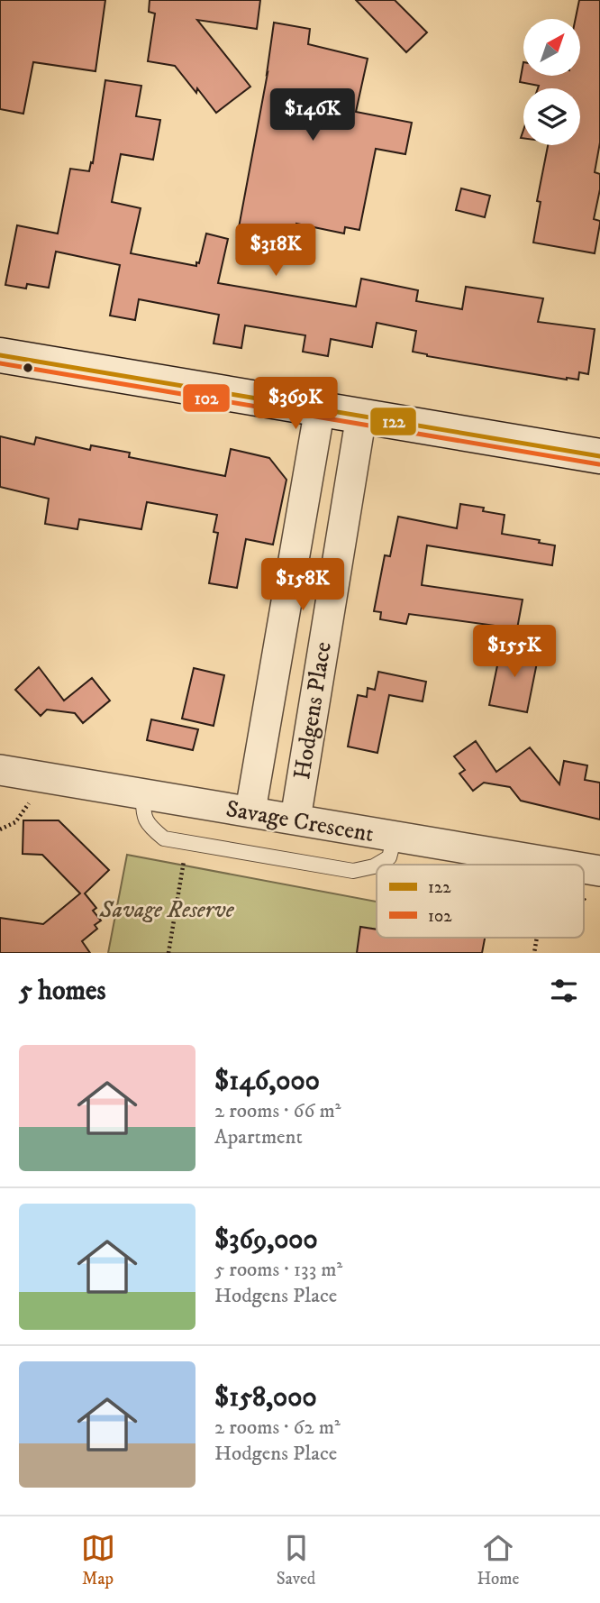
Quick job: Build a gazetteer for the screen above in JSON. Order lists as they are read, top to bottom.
{
  "streets": {
    "street": ["Hodgens Place", "Savage Crescent"]
  },
  "crossings": [
    ["Hodgens Place", "Savage Crescent"]
  ],
  "parks": ["Savage Reserve"],
  "lines": ["transit line 122", "transit line 102"],
  "legend": ["122", "102"],
  "north": "top right",
  "page": {
    "price": [
      "$146K",
      "$318K",
      "$369K",
      "$158K",
      "$155K"
    ],
    "heading": "5 homes",
    "list": [
      {
        "name": "$146,000",
        "note": "2 rooms · 66 m² · Apartment"
      },
      {
        "name": "$369,000",
        "note": "5 rooms · 133 m² · Hodgens Place"
      },
      {
        "name": "$158,000",
        "note": "2 rooms · 62 m² · Hodgens Place"
      }
    ],
    "tabs": ["Map", "Saved", "Home"]
  }
}
